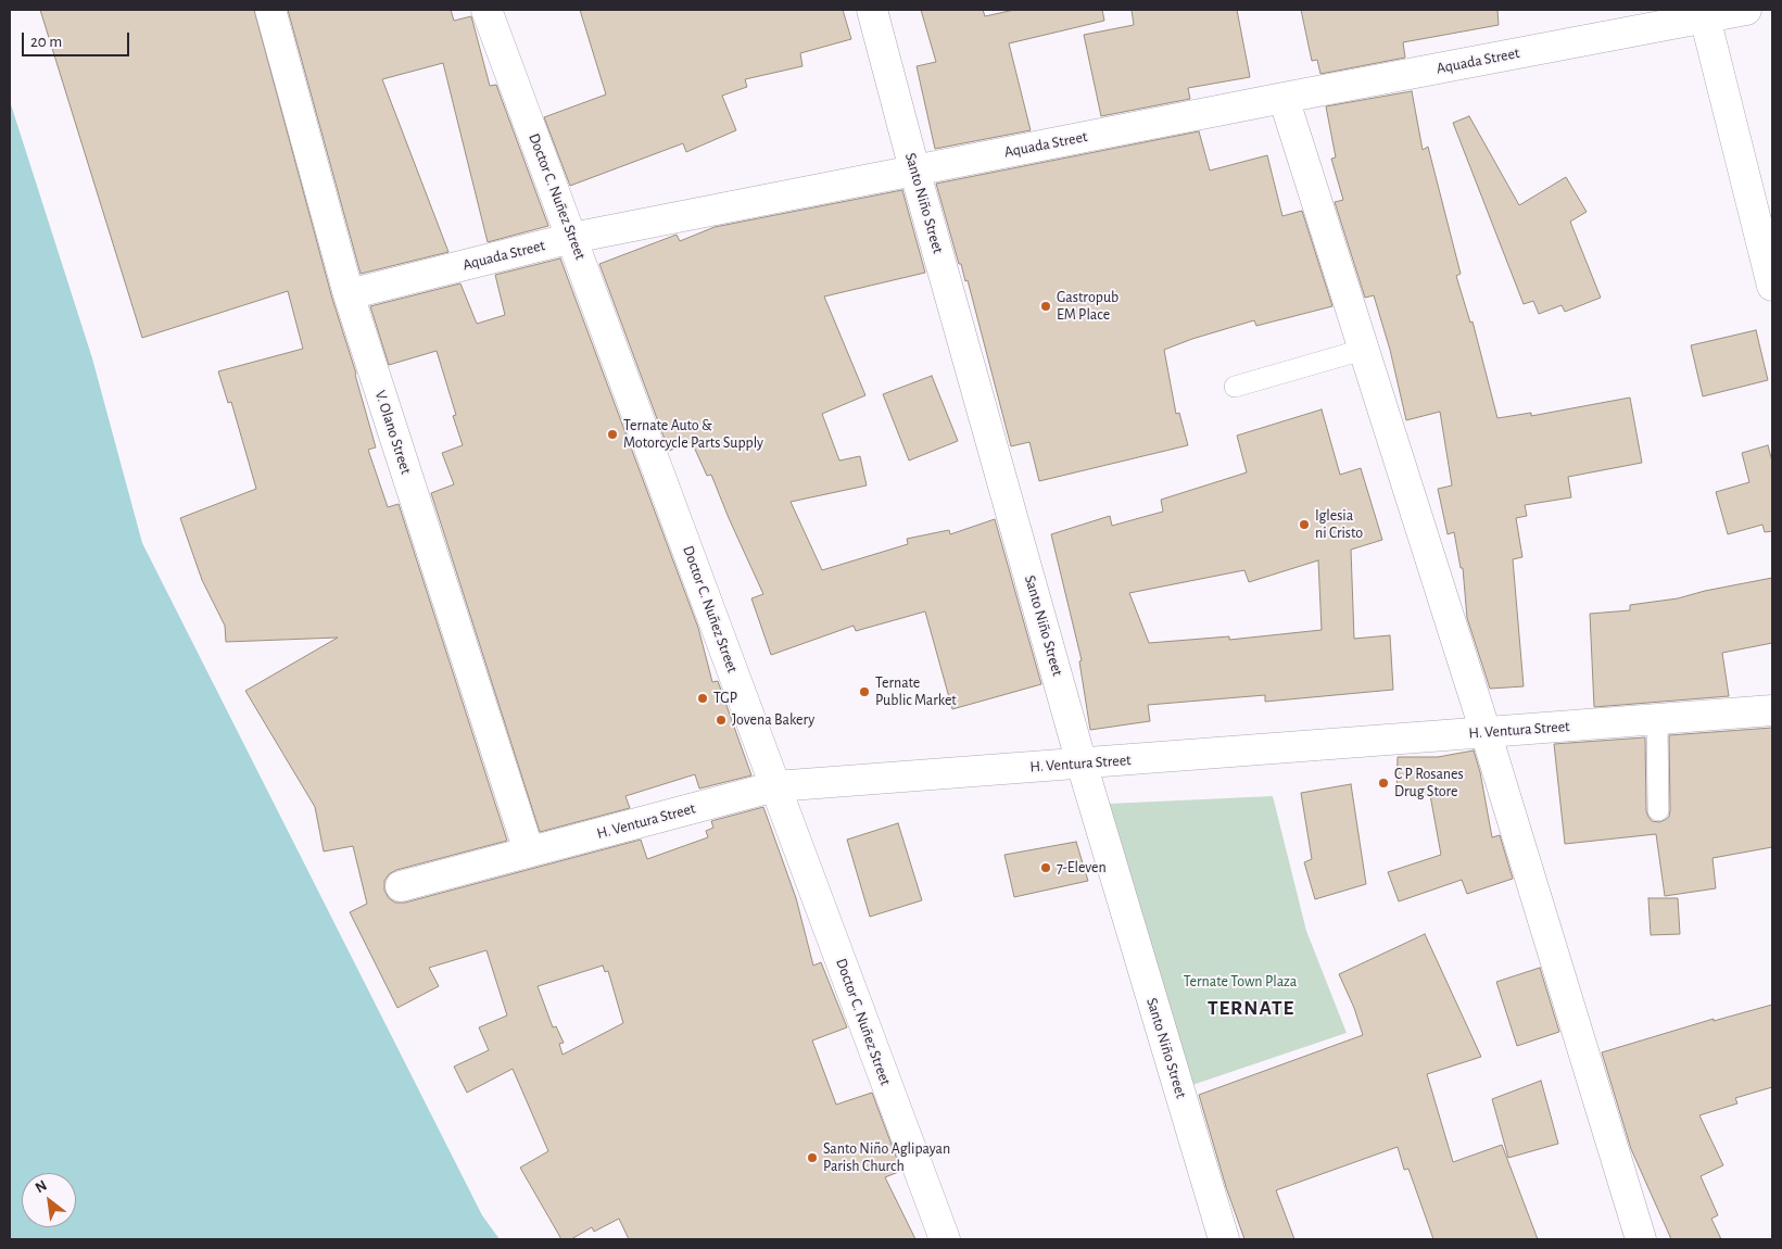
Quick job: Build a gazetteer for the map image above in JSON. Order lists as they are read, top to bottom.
{
  "streets": {
    "street": [
      "Aquada Street",
      "Doctor C. Nuñez Street",
      "Santo Niño Street",
      "V. Olano Street",
      "H. Ventura Street"
    ]
  },
  "crossings": [
    ["Aquada Street", "Doctor C. Nuñez Street"],
    ["Aquada Street", "Santo Niño Street"],
    ["Aquada Street", "V. Olano Street"],
    ["Doctor C. Nuñez Street", "H. Ventura Street"],
    ["Santo Niño Street", "H. Ventura Street"],
    ["V. Olano Street", "H. Ventura Street"]
  ],
  "districts": ["TERNATE"],
  "parks": ["Ternate Town Plaza"],
  "places": [
    "Gastropub EM Place",
    "Ternate Auto & Motorcycle Parts Supply",
    "Iglesia ni Cristo",
    "Ternate Public Market",
    "TGP",
    "Jovena Bakery",
    "C P Rosanes Drug Store",
    "7-Eleven",
    "Santo Niño Aglipayan Parish Church"
  ],
  "scale_bar": "20 m",
  "north": "top left"
}
